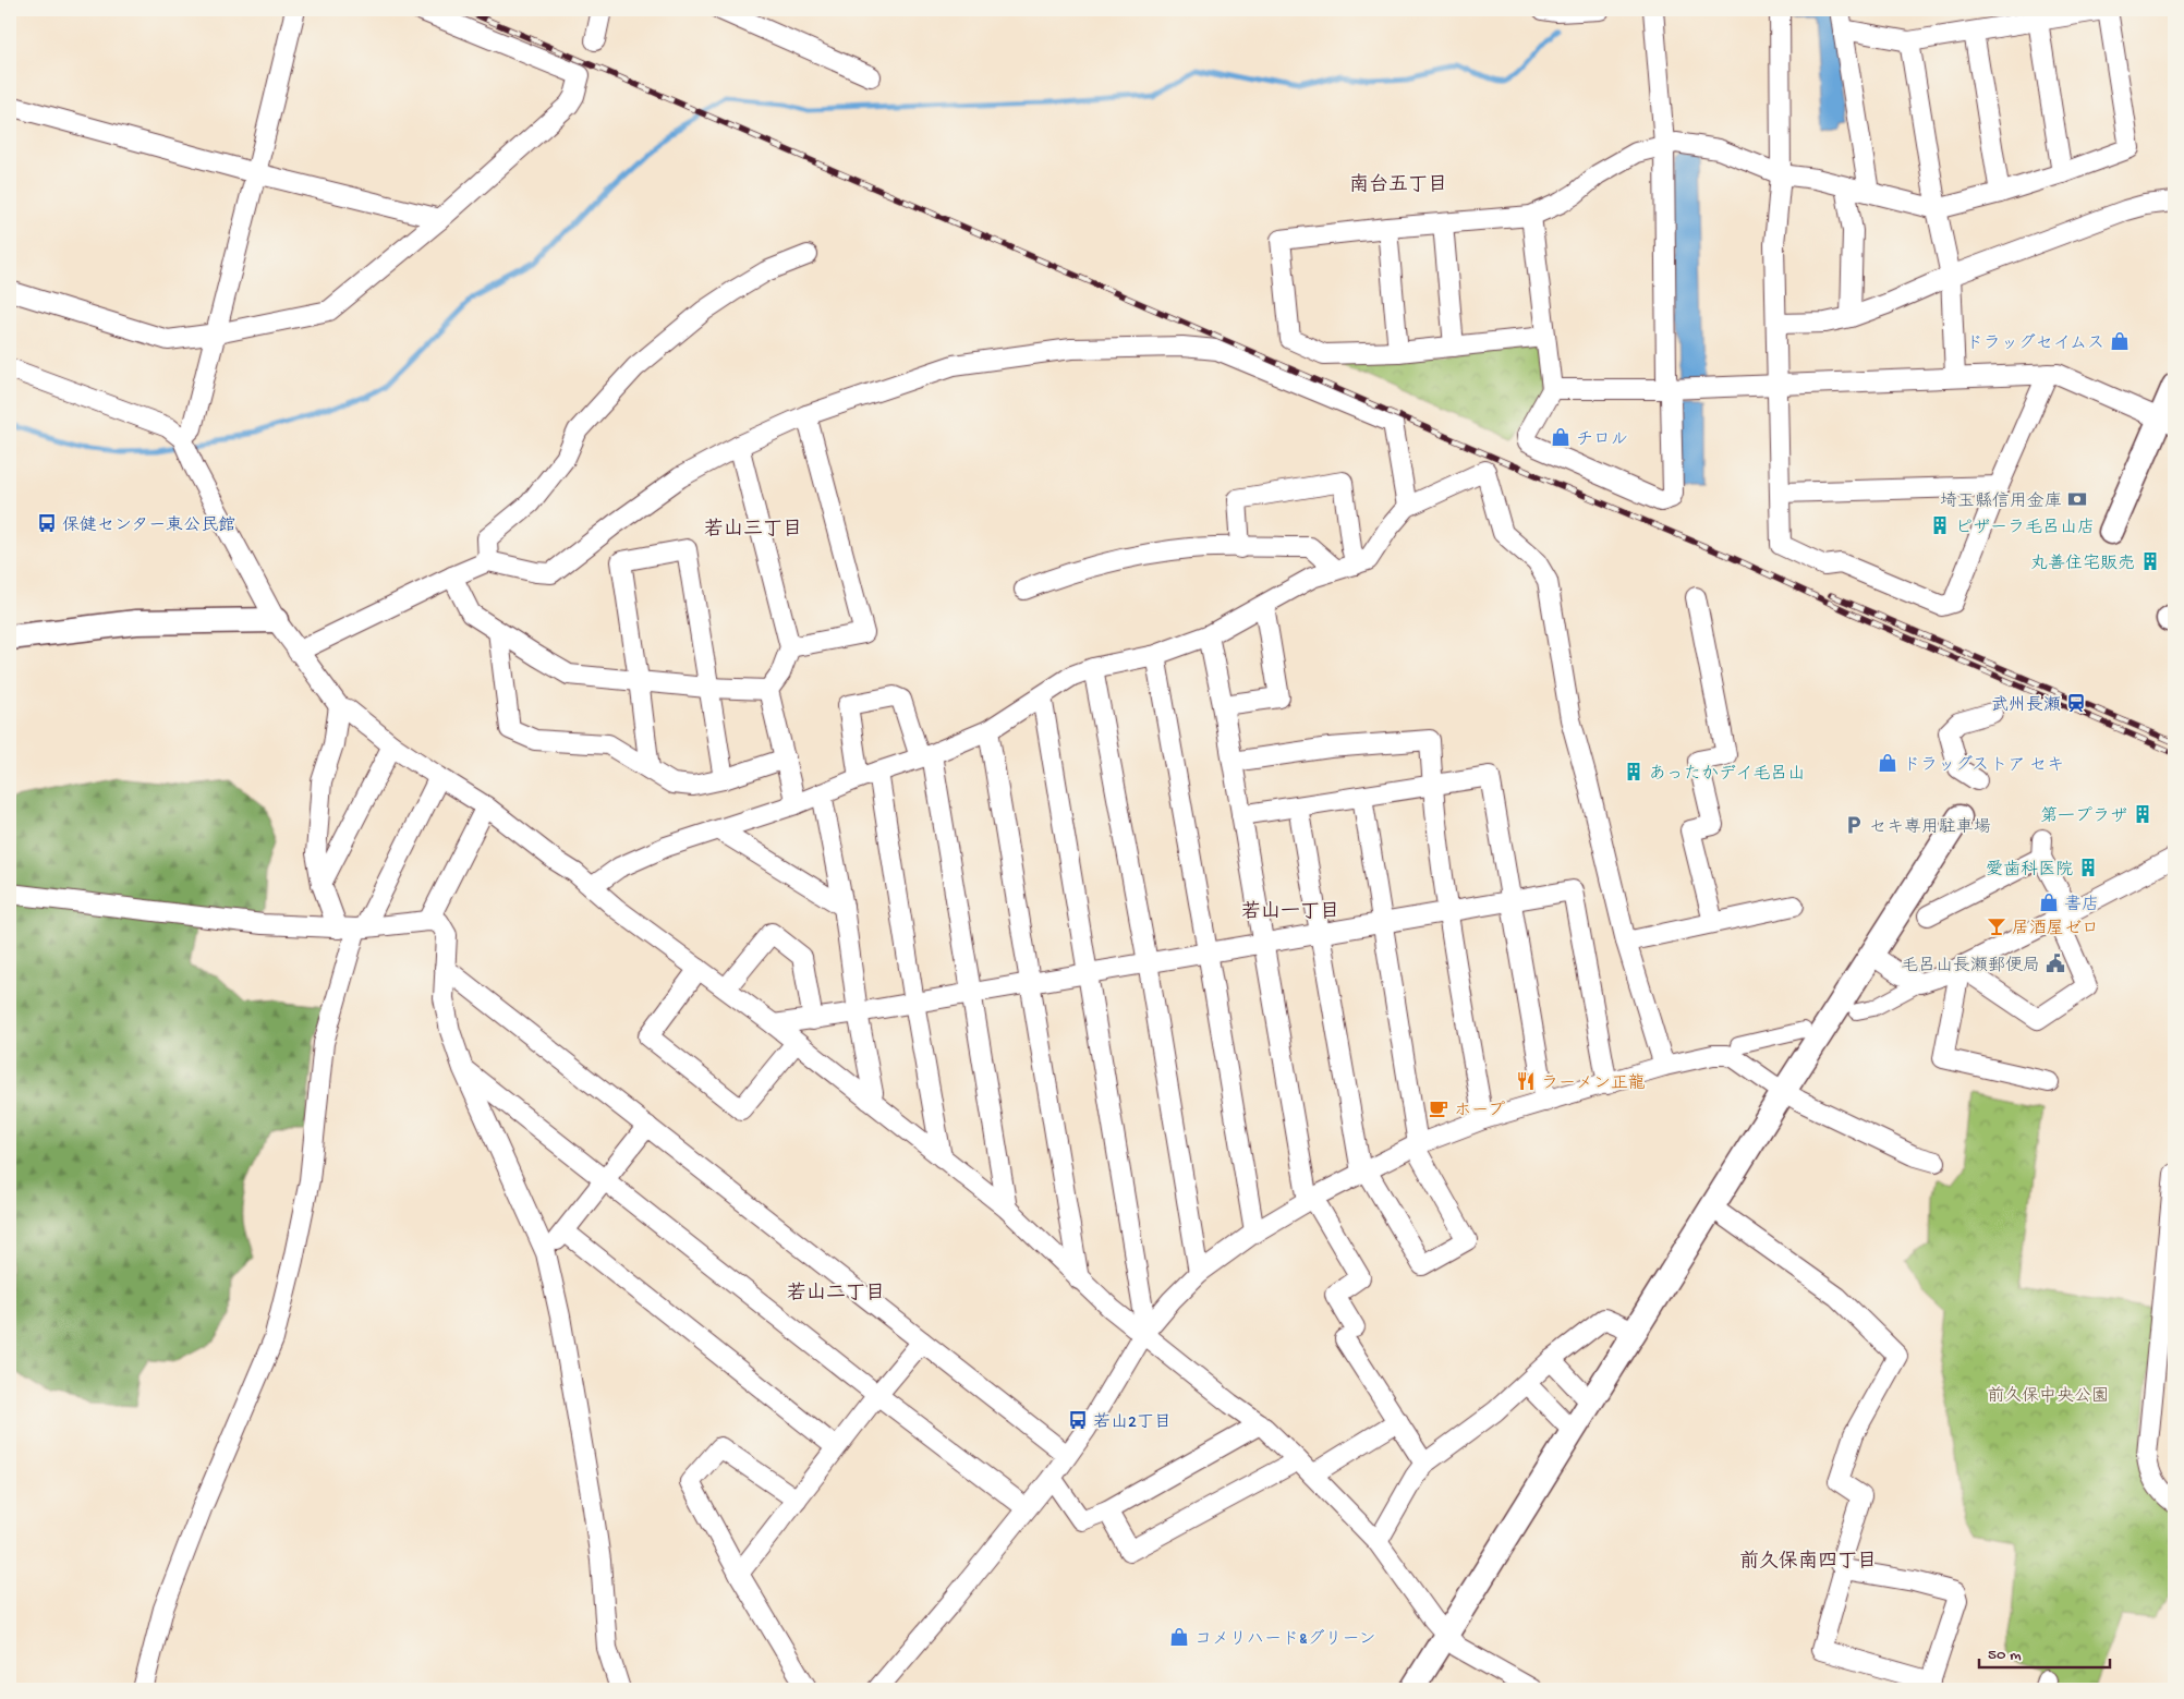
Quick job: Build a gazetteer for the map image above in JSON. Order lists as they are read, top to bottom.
{
  "districts": [
    "南台五丁目",
    "若山三丁目",
    "若山一丁目",
    "若山二丁目",
    "前久保南四丁目"
  ],
  "parks": ["前久保中央公園"],
  "places": {
    "shop": [
      "ドラッグセイムス",
      "チロル",
      "ドラッグストア セキ",
      "書店",
      "コメリハード&グリーン"
    ],
    "bank": ["埼玉縣信用金庫"],
    "bus stop": ["保健センター東公民館", "若山2丁目"],
    "building": [
      "ピザーラ毛呂山店",
      "丸善住宅販売",
      "あったかデイ毛呂山",
      "第一プラザ",
      "愛歯科医院"
    ],
    "station": ["武州長瀬"],
    "parking": ["セキ専用駐車場"],
    "bar": ["居酒屋ゼロ"],
    "public building": ["毛呂山長瀬郵便局"],
    "restaurant": ["ラーメン正龍"],
    "cafe": ["ホープ"]
  },
  "scale_bar": "50 m"
}
